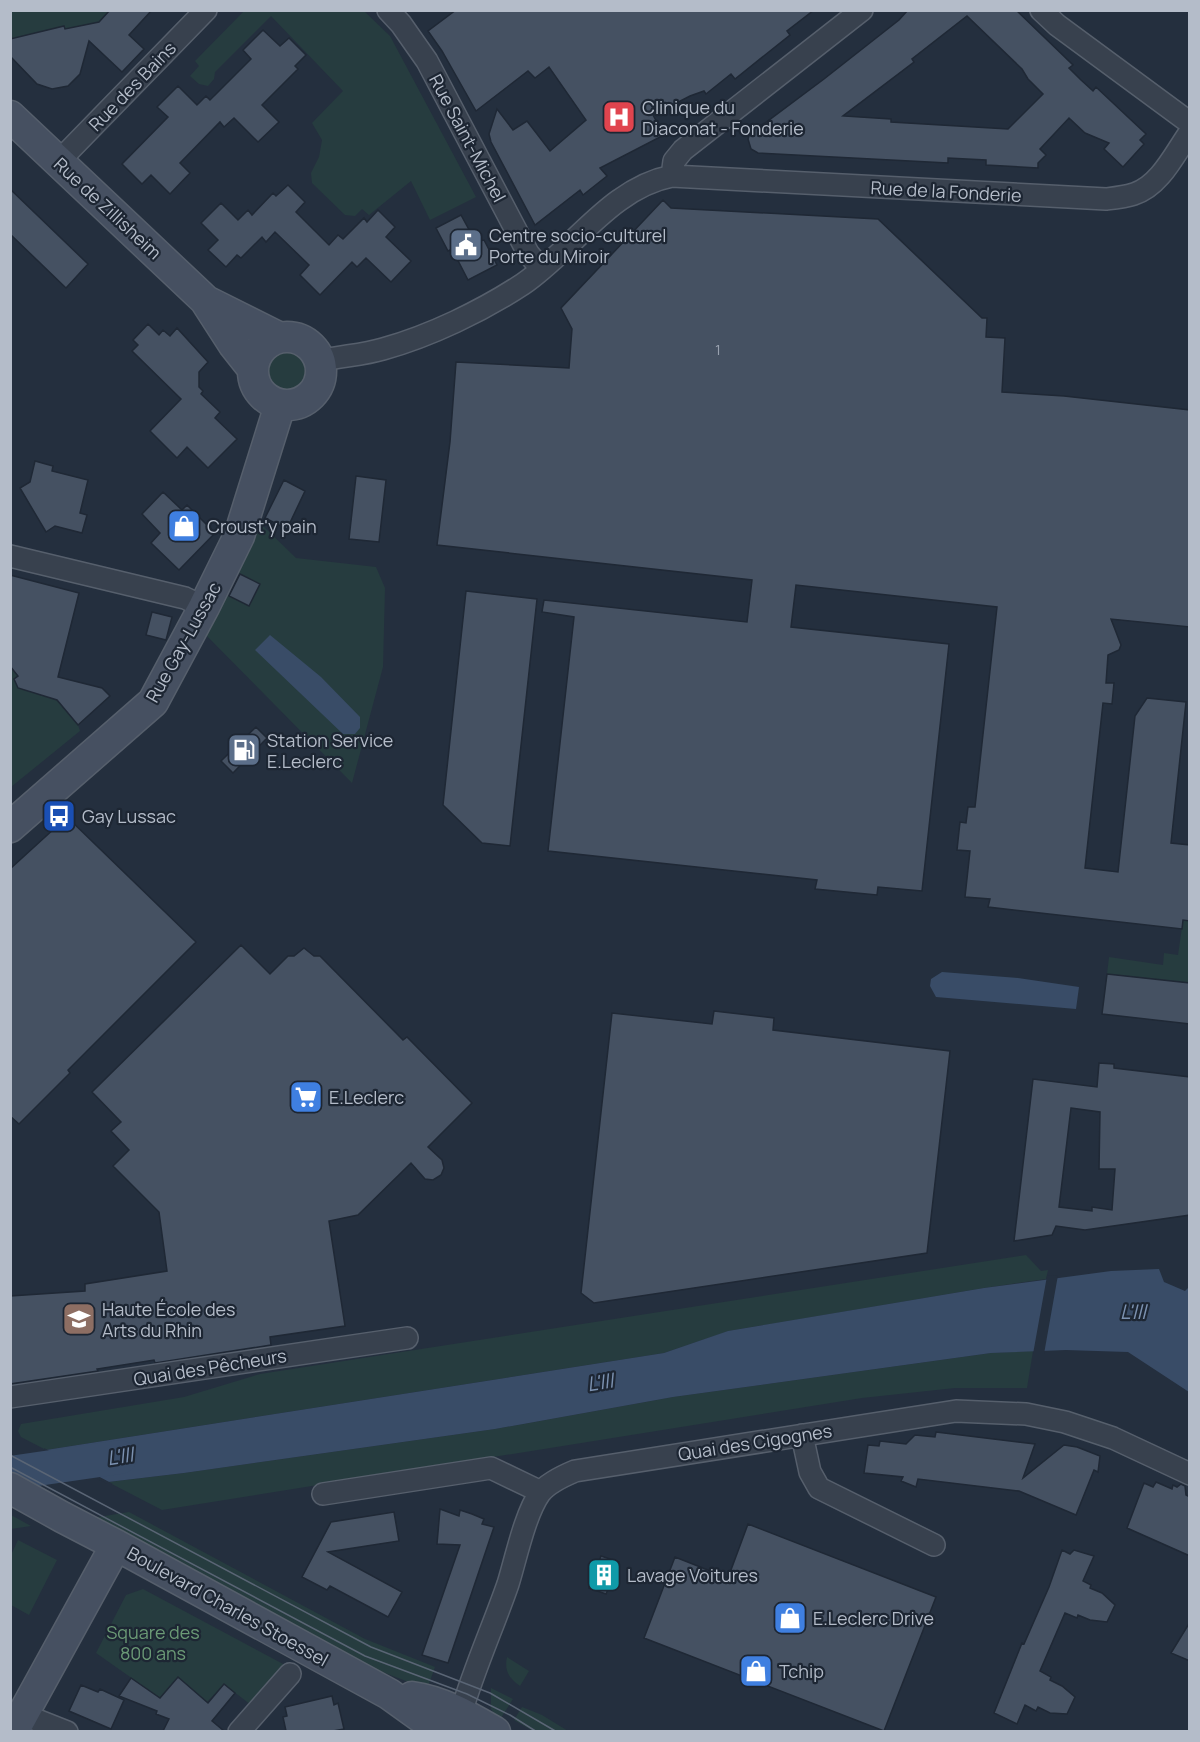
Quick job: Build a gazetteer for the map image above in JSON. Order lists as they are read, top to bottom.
{
  "streets": {
    "street": [
      "Rue des Bains",
      "Rue Saint-Michel",
      "Rue de la Fonderie",
      "Rue de Zillisheim",
      "Rue Gay-Lussac",
      "Quai des Pêcheurs",
      "Quai des Cigognes",
      "Boulevard Charles Stoessel"
    ]
  },
  "crossings": [
    ["Rue des Bains", "Rue de Zillisheim"],
    ["Rue de Zillisheim", "Rue Gay-Lussac"]
  ],
  "water": ["L'Ill"],
  "parks": ["Square des 800 ans"],
  "places": {
    "hospital": ["Clinique du Diaconat - Fonderie"],
    "public building": ["Centre socio-culturel Porte du Miroir"],
    "shop": ["Croust'y pain", "E.Leclerc Drive", "Tchip"],
    "fuel station": ["Station Service E.Leclerc"],
    "bus stop": ["Gay Lussac"],
    "supermarket": ["E.Leclerc"],
    "school or university": ["Haute École des Arts du Rhin"],
    "building": ["Lavage Voitures"]
  },
  "house_numbers": ["1"]
}
